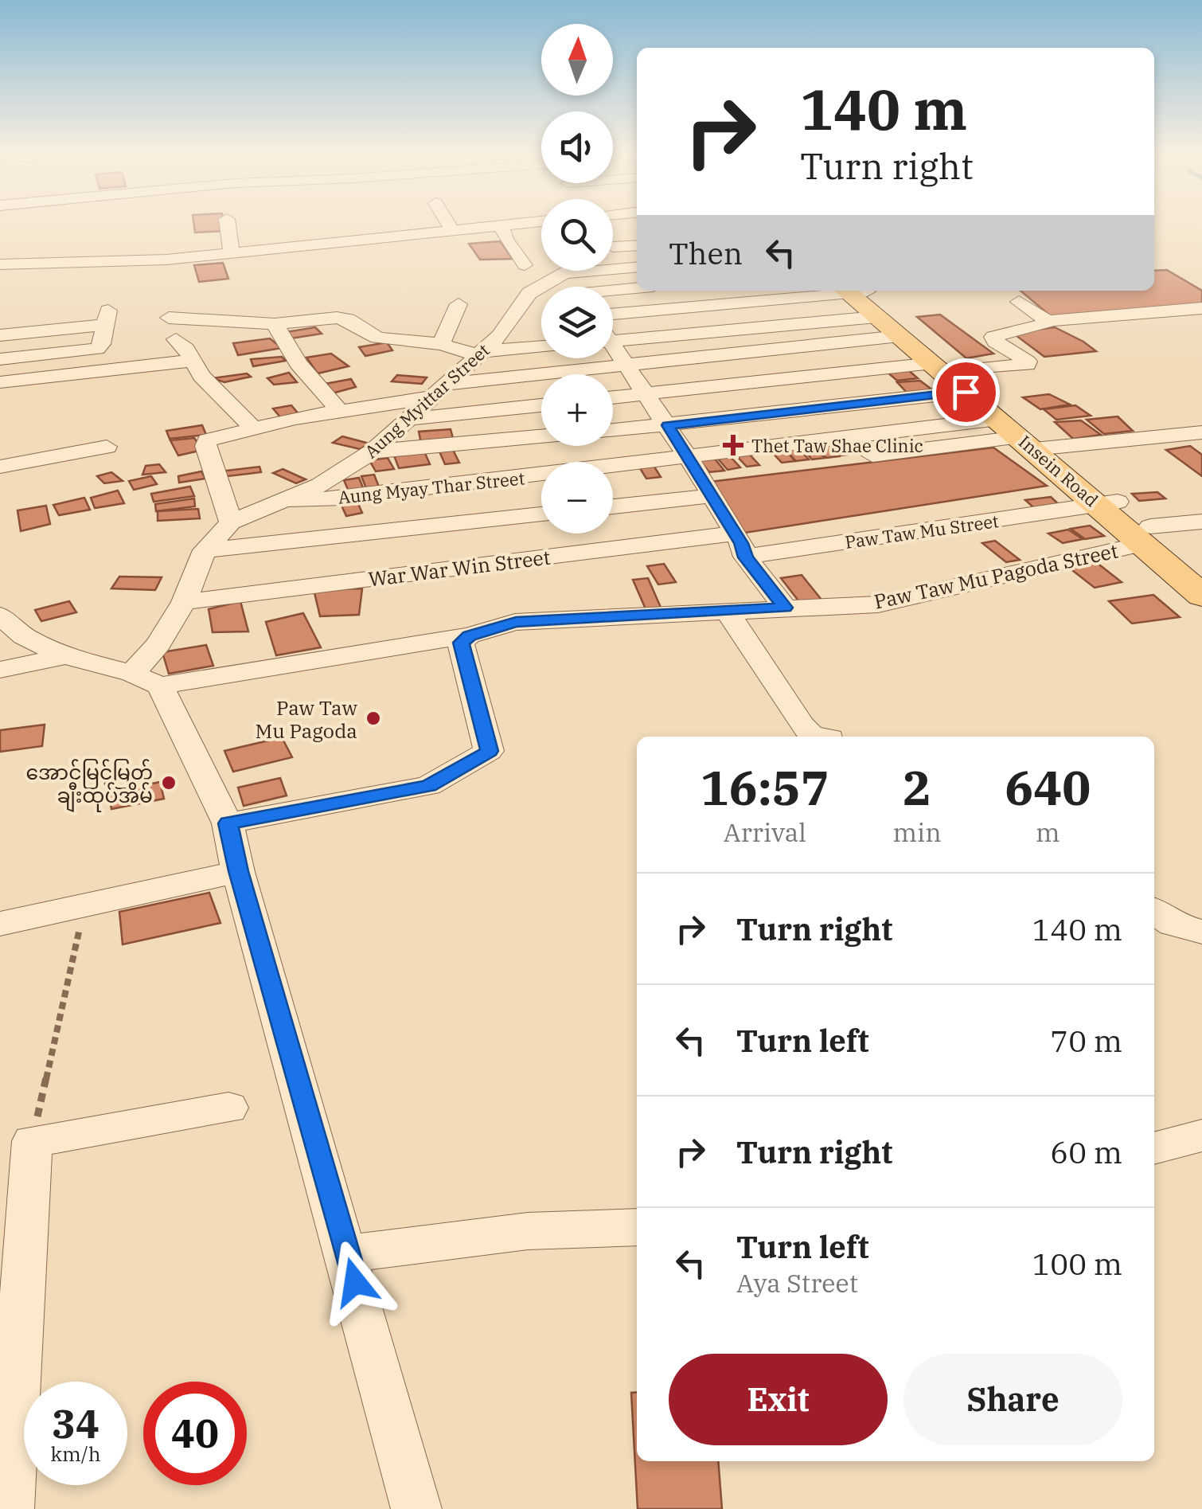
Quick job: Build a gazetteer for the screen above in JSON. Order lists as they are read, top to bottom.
{
  "streets": {
    "main road": ["Insein Road"],
    "street": [
      "Aung Myittar Street",
      "Aung Myay Thar Street",
      "Paw Taw Mu Street",
      "War War Win Street",
      "Paw Taw Mu Pagoda Street"
    ]
  },
  "crossings": [
    ["Aung Myittar Street", "Aung Myay Thar Street"],
    ["Aung Myittar Street", "War War Win Street"],
    ["Aung Myittar Street", "Paw Taw Mu Pagoda Street"],
    ["Insein Road", "Paw Taw Mu Street"],
    ["Insein Road", "Paw Taw Mu Pagoda Street"]
  ],
  "places": {
    "health": ["Thet Taw Shae Clinic"],
    "other": ["Paw Taw Mu Pagoda", "အောင်မြင့်မြတ် ချီးထုပ်အိမ်"]
  },
  "north": "top",
  "page": {
    "map_buttons": ["+", "−"],
    "turn": ["140 m", "Turn right"],
    "then": "Then",
    "eta": [
      "16:57",
      "Arrival",
      "2",
      "min",
      "640",
      "m"
    ],
    "list": [
      {
        "name": "Turn right",
        "value": "140 m"
      },
      {
        "name": "Turn left",
        "value": "70 m"
      },
      {
        "name": "Turn right",
        "value": "60 m"
      },
      {
        "name": "Turn left",
        "note": "Aya Street",
        "value": "100 m"
      }
    ],
    "buttons": ["Exit", "Share"],
    "speed": "34 km/h",
    "limit": "40"
  }
}
